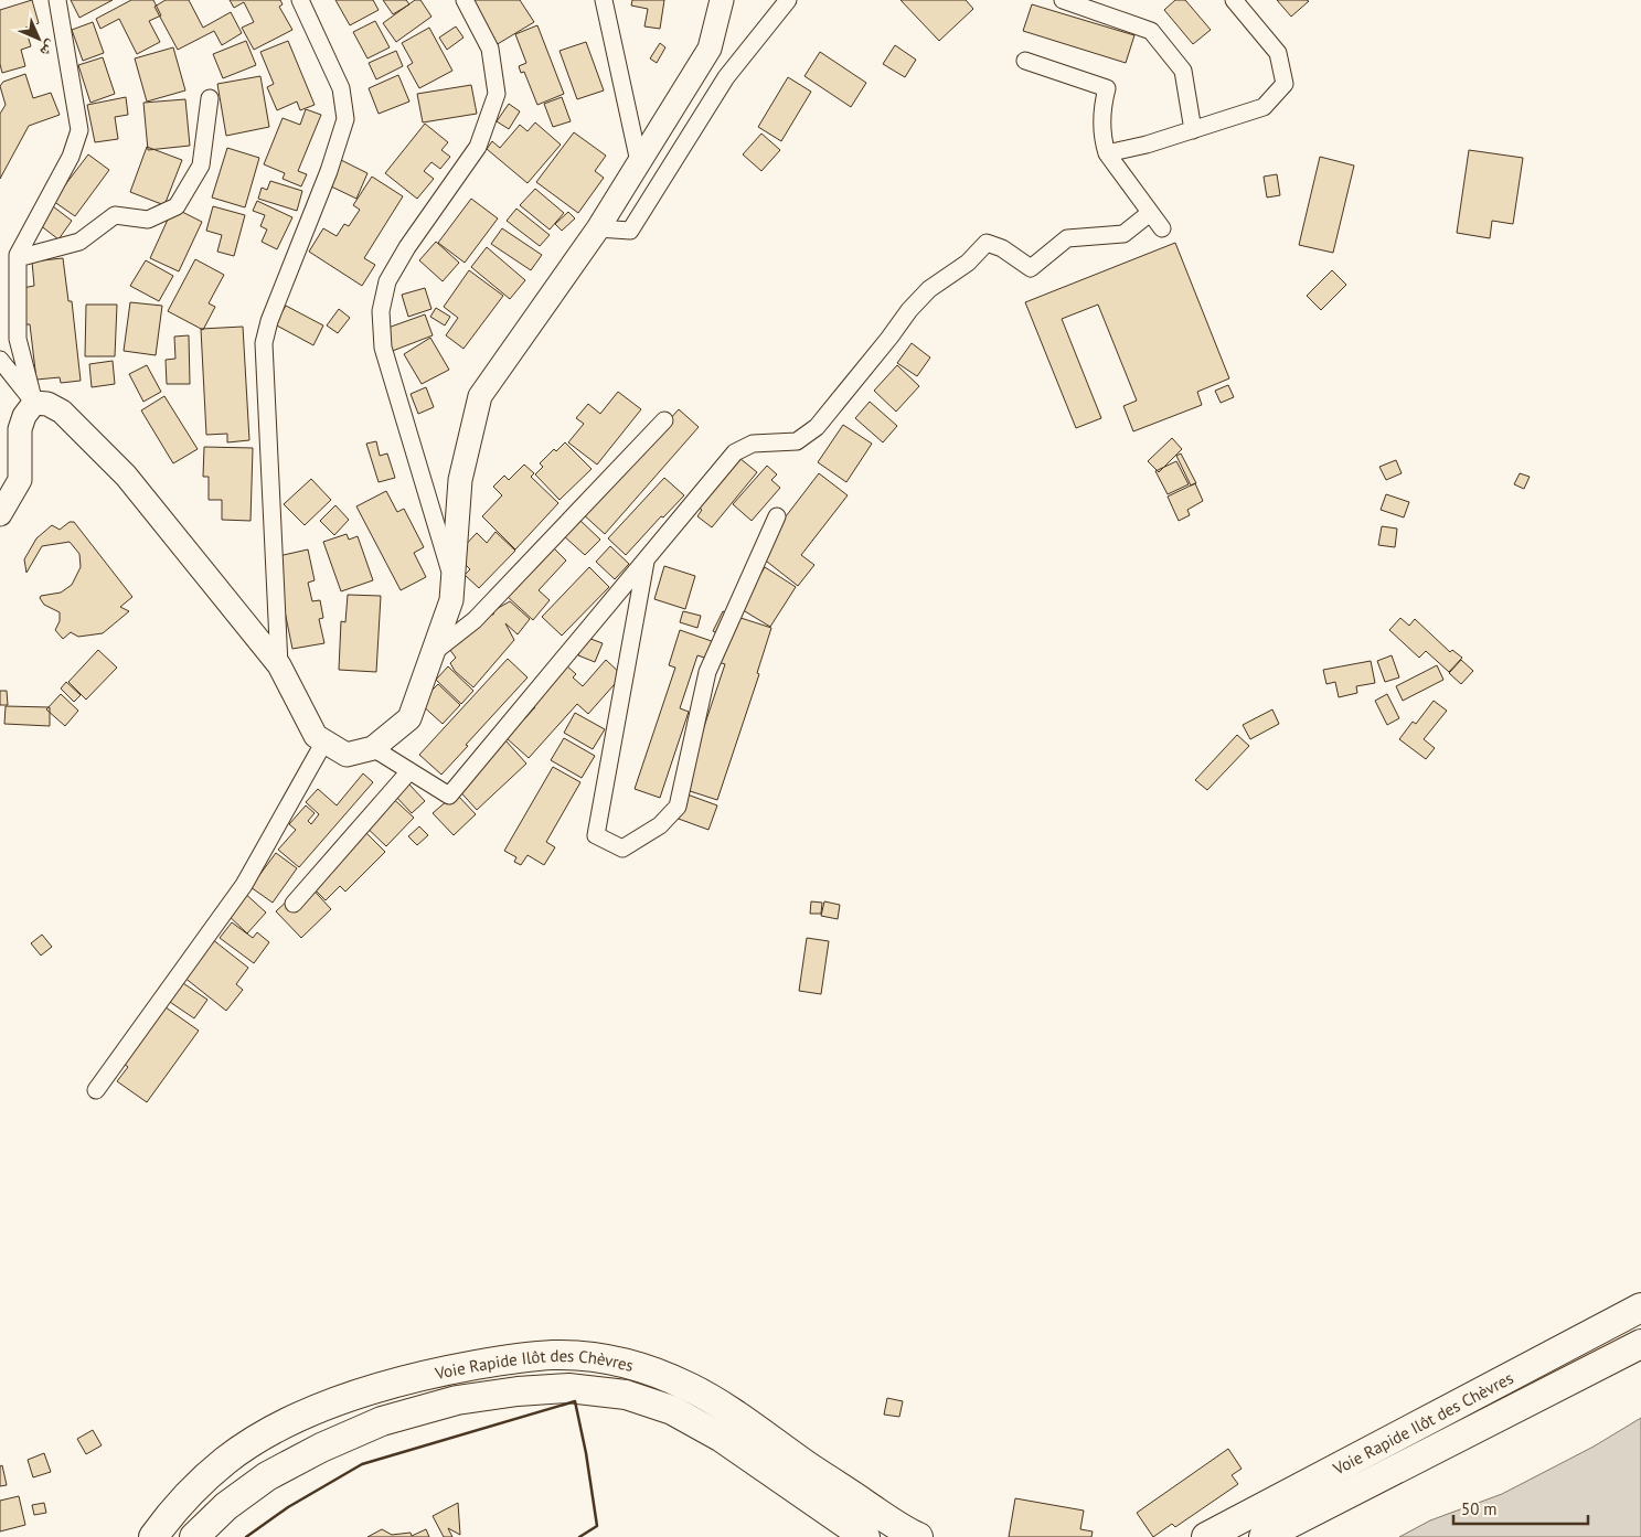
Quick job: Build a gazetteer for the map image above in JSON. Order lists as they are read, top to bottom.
{
  "streets": {
    "highway": ["Voie Rapide Ilôt des Chèvres"]
  },
  "scale_bar": "50 m",
  "north": "bottom right"
}
